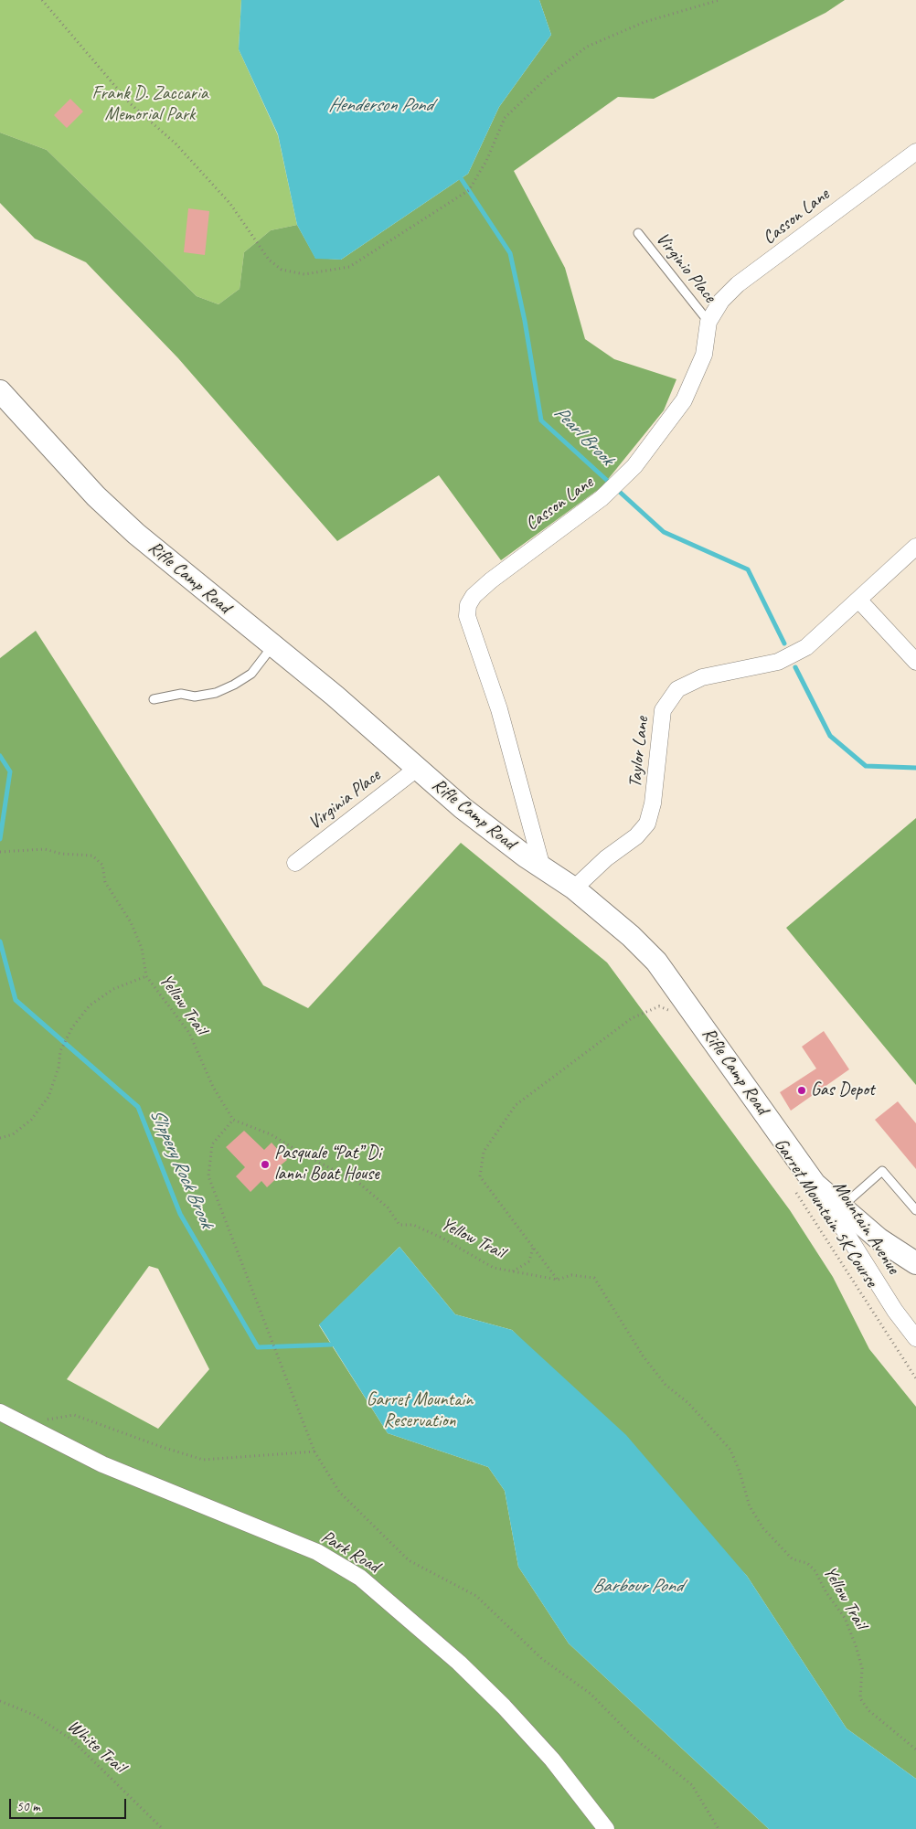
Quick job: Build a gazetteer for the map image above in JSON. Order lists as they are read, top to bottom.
{
  "streets": {
    "street": [
      "Casson Lane",
      "Rifle Camp Road",
      "Taylor Lane",
      "Virginia Place",
      "Mountain Avenue",
      "Park Road"
    ],
    "lane": ["Virginio Place"],
    "path": ["Yellow Trail", "Garret Mountain 5K Course", "White Trail"]
  },
  "crossings": [
    ["Casson Lane", "Virginio Place"],
    ["Casson Lane", "Rifle Camp Road"],
    ["Rifle Camp Road", "Taylor Lane"],
    ["Rifle Camp Road", "Virginia Place"],
    ["Rifle Camp Road", "Garret Mountain 5K Course"],
    ["Rifle Camp Road", "Mountain Avenue"],
    ["Garret Mountain 5K Course", "Mountain Avenue"]
  ],
  "water": [
    "Henderson Pond",
    "Pearl Brook",
    "Slippery Rock Brook",
    "Barbour Pond"
  ],
  "parks": ["Frank D. Zaccaria Memorial Park", "Garret Mountain Reservation"],
  "places": ["Gas Depot", "Pasquale “Pat” Di lanni Boat House"],
  "scale_bar": "50 m"
}
